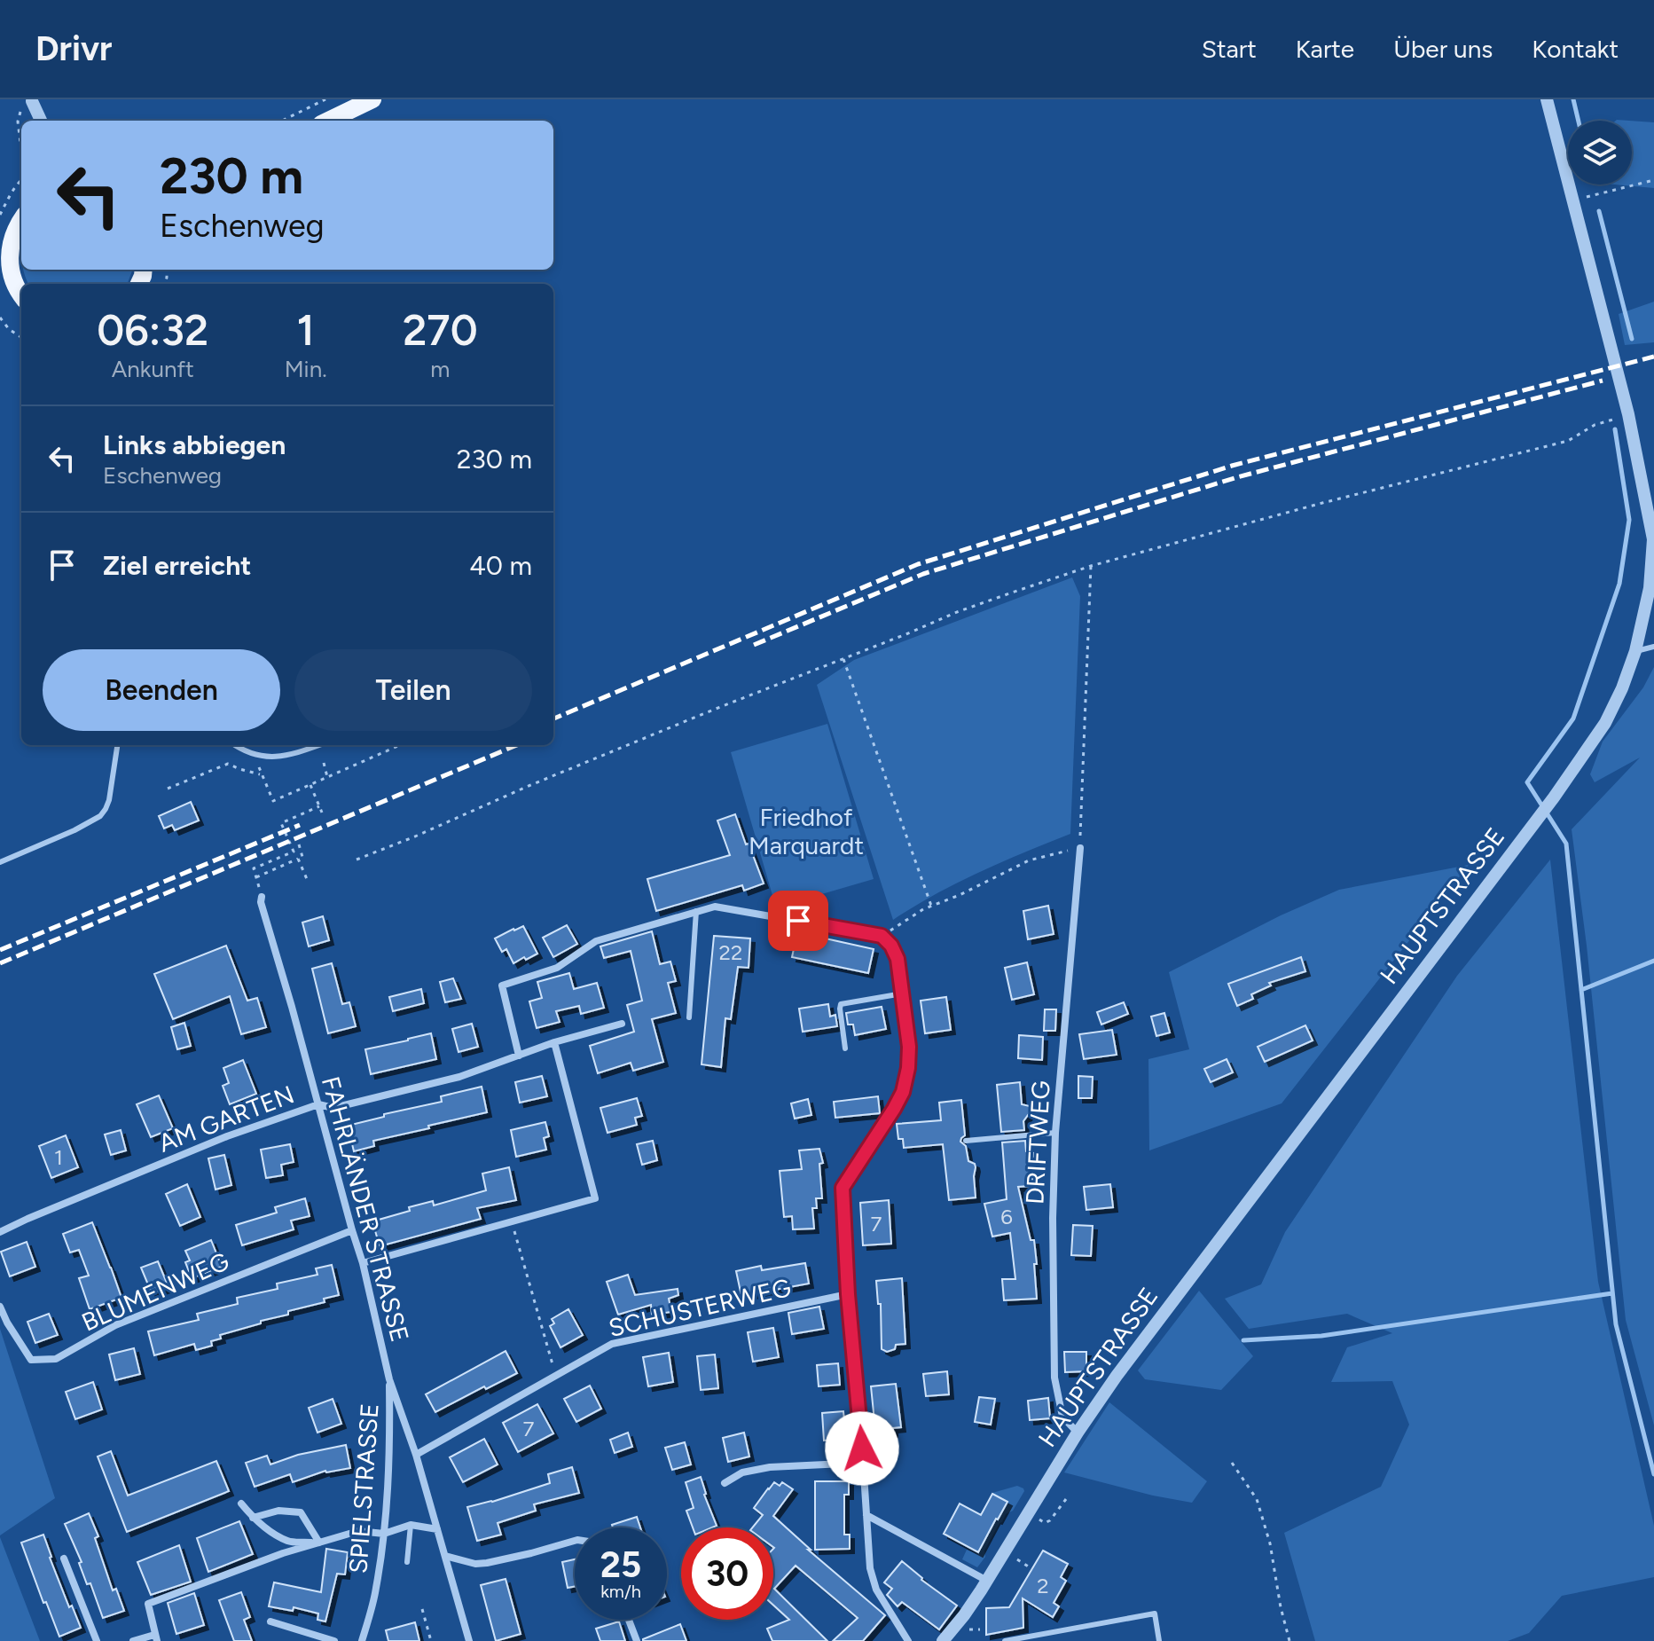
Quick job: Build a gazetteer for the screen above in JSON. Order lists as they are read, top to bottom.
{
  "streets": {
    "street": [
      "HAUPTSTRASSE",
      "AM GARTEN",
      "DRIFTWEG",
      "FAHRLÄNDER STRASSE",
      "BLUMENWEG",
      "SCHUSTERWEG",
      "SPIELSTRASSE"
    ]
  },
  "crossings": [
    ["HAUPTSTRASSE", "DRIFTWEG"],
    ["AM GARTEN", "FAHRLÄNDER STRASSE"],
    ["FAHRLÄNDER STRASSE", "BLUMENWEG"],
    ["FAHRLÄNDER STRASSE", "SCHUSTERWEG"],
    ["FAHRLÄNDER STRASSE", "SPIELSTRASSE"]
  ],
  "parks": ["Friedhof Marquardt"],
  "house_numbers": [
    "22",
    "1",
    "6",
    "7",
    "7",
    "2"
  ],
  "page": {
    "header": "Drivr",
    "nav": [
      "Start",
      "Karte",
      "Über uns",
      "Kontakt"
    ],
    "turn": ["230 m", "Eschenweg"],
    "eta": [
      "06:32",
      "Ankunft",
      "1",
      "Min.",
      "270",
      "m"
    ],
    "list": [
      {
        "name": "Links abbiegen",
        "note": "Eschenweg",
        "value": "230 m"
      },
      {
        "name": "Ziel erreicht",
        "value": "40 m"
      }
    ],
    "buttons": ["Beenden", "Teilen"],
    "speed": "25 km/h",
    "limit": "30"
  }
}
